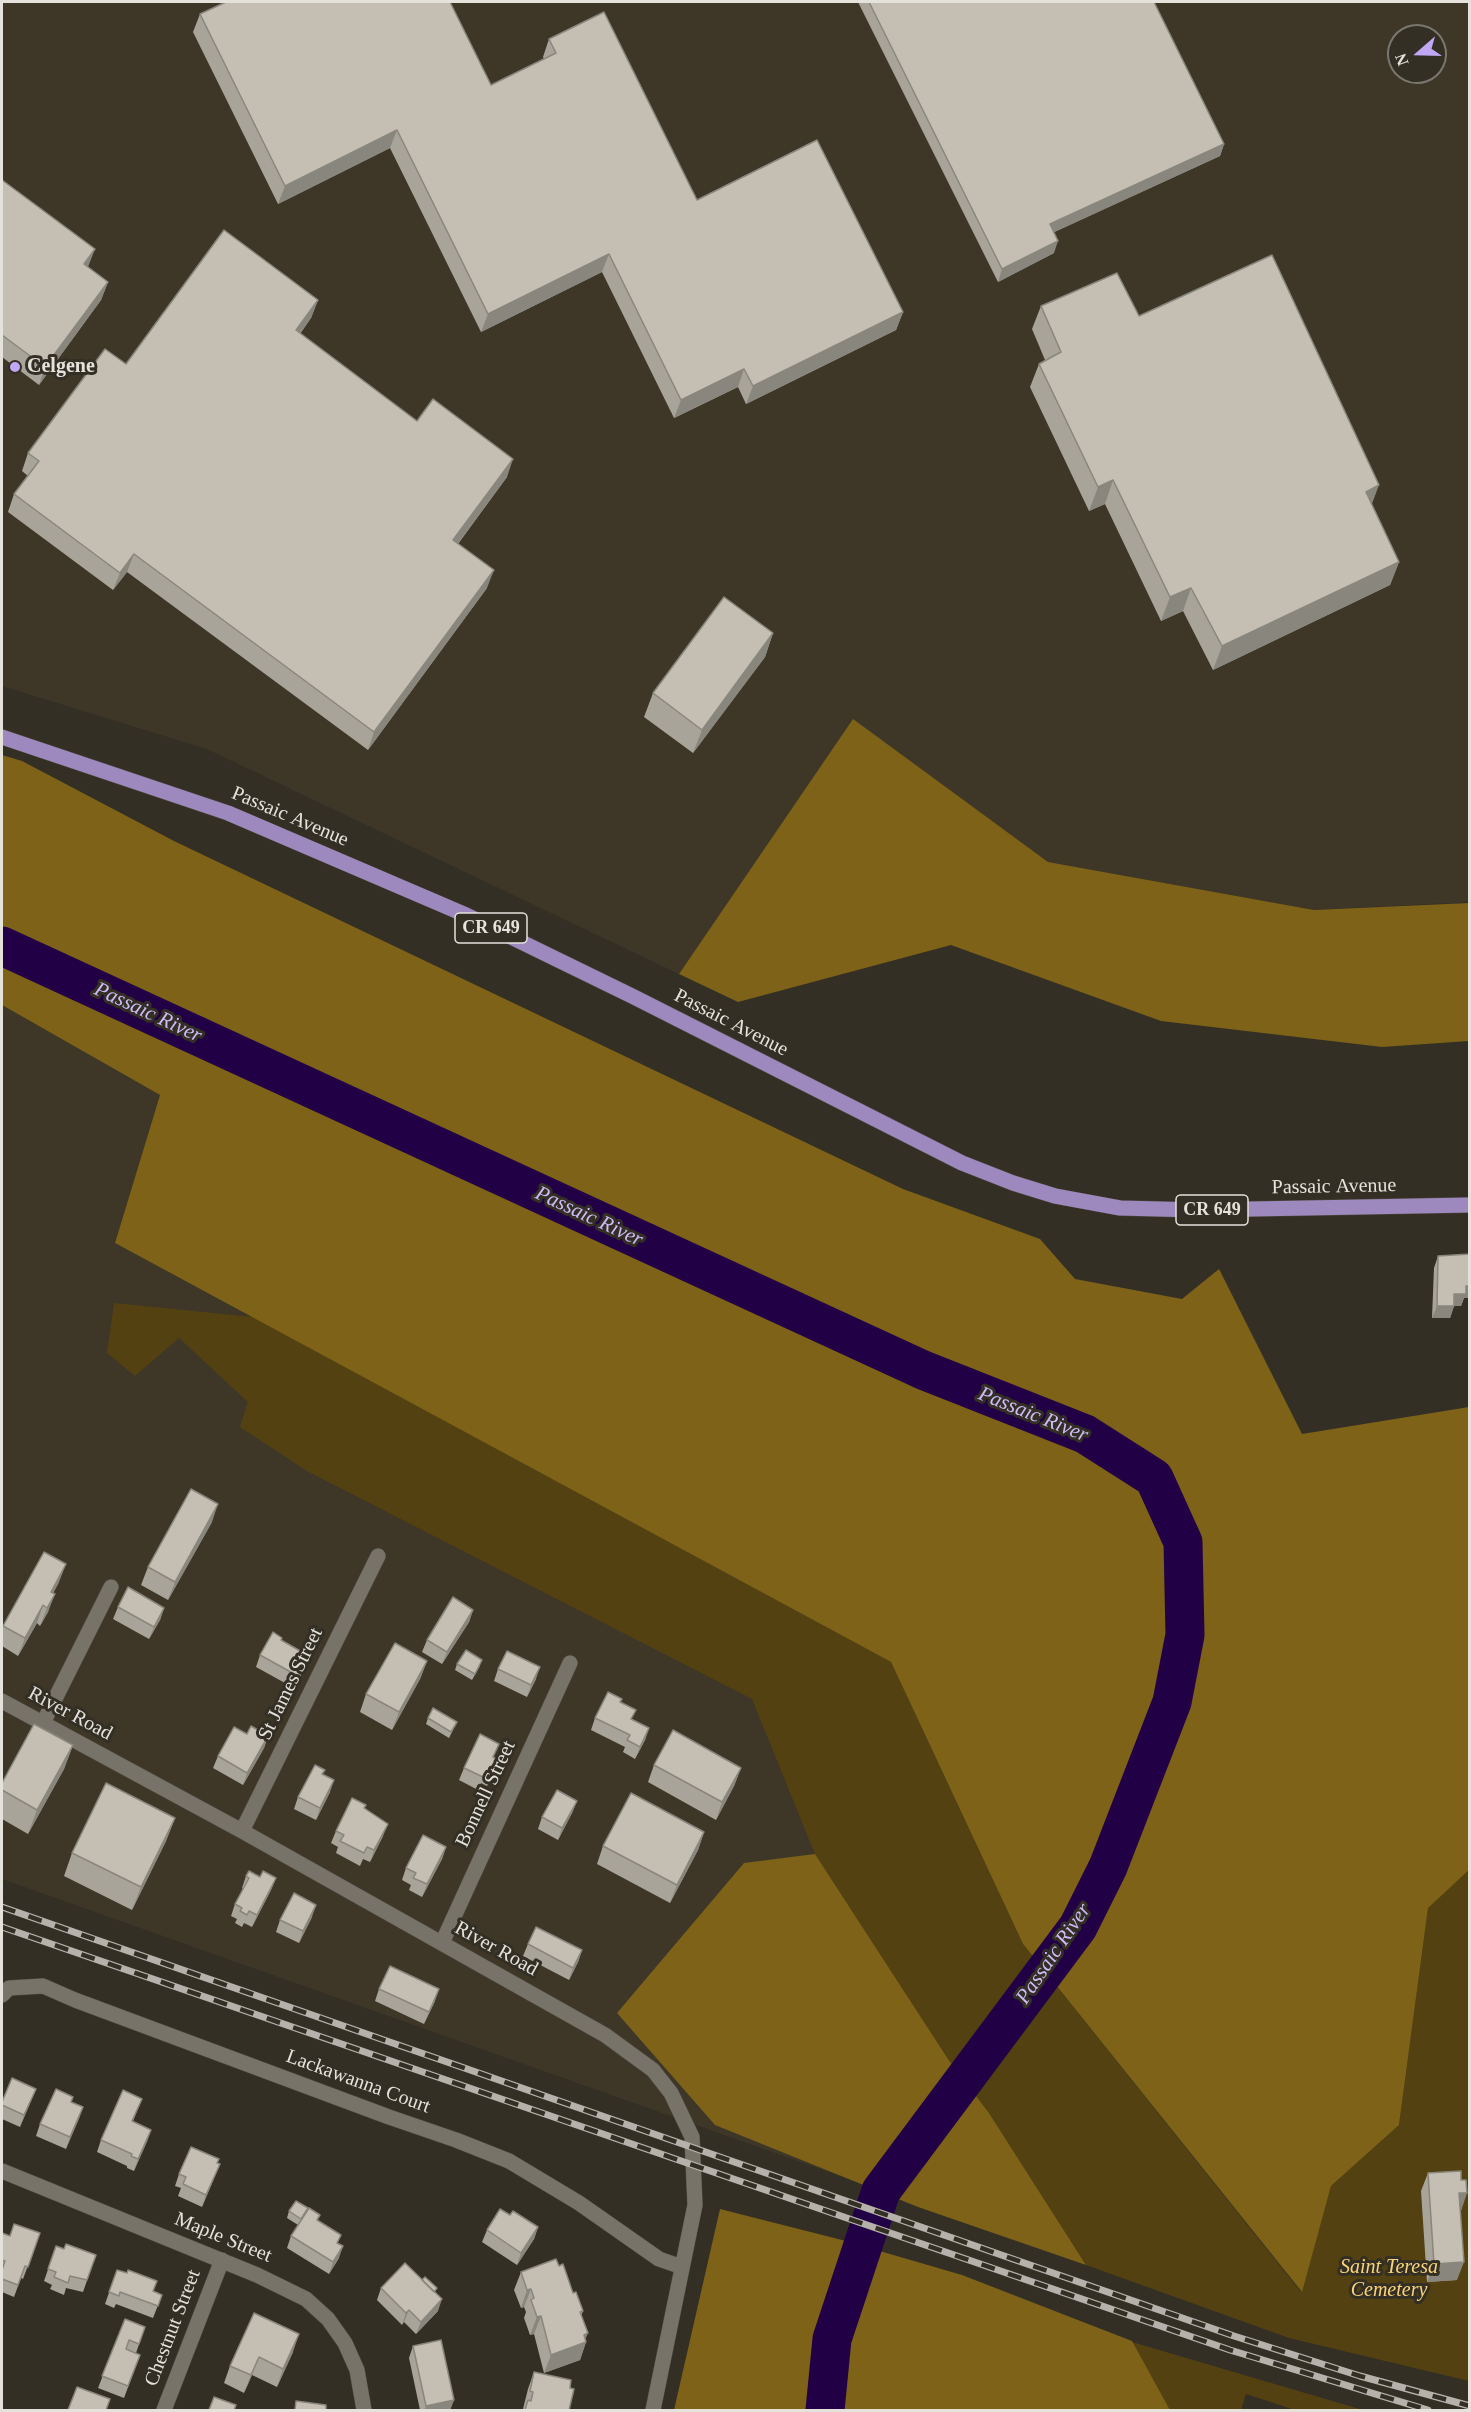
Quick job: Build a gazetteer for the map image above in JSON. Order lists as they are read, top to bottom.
{
  "streets": {
    "main road": ["Passaic Avenue", "CR 649"],
    "street": [
      "St James Street",
      "River Road",
      "Bonnell Street",
      "Lackawanna Court",
      "Maple Street",
      "Chestnut Street"
    ]
  },
  "crossings": [
    ["St James Street", "River Road"],
    ["River Road", "Bonnell Street"],
    ["River Road", "Lackawanna Court"],
    ["Maple Street", "Chestnut Street"]
  ],
  "water": ["Passaic River"],
  "parks": ["Saint Teresa Cemetery"],
  "places": ["Celgene"],
  "north": "left"
}
